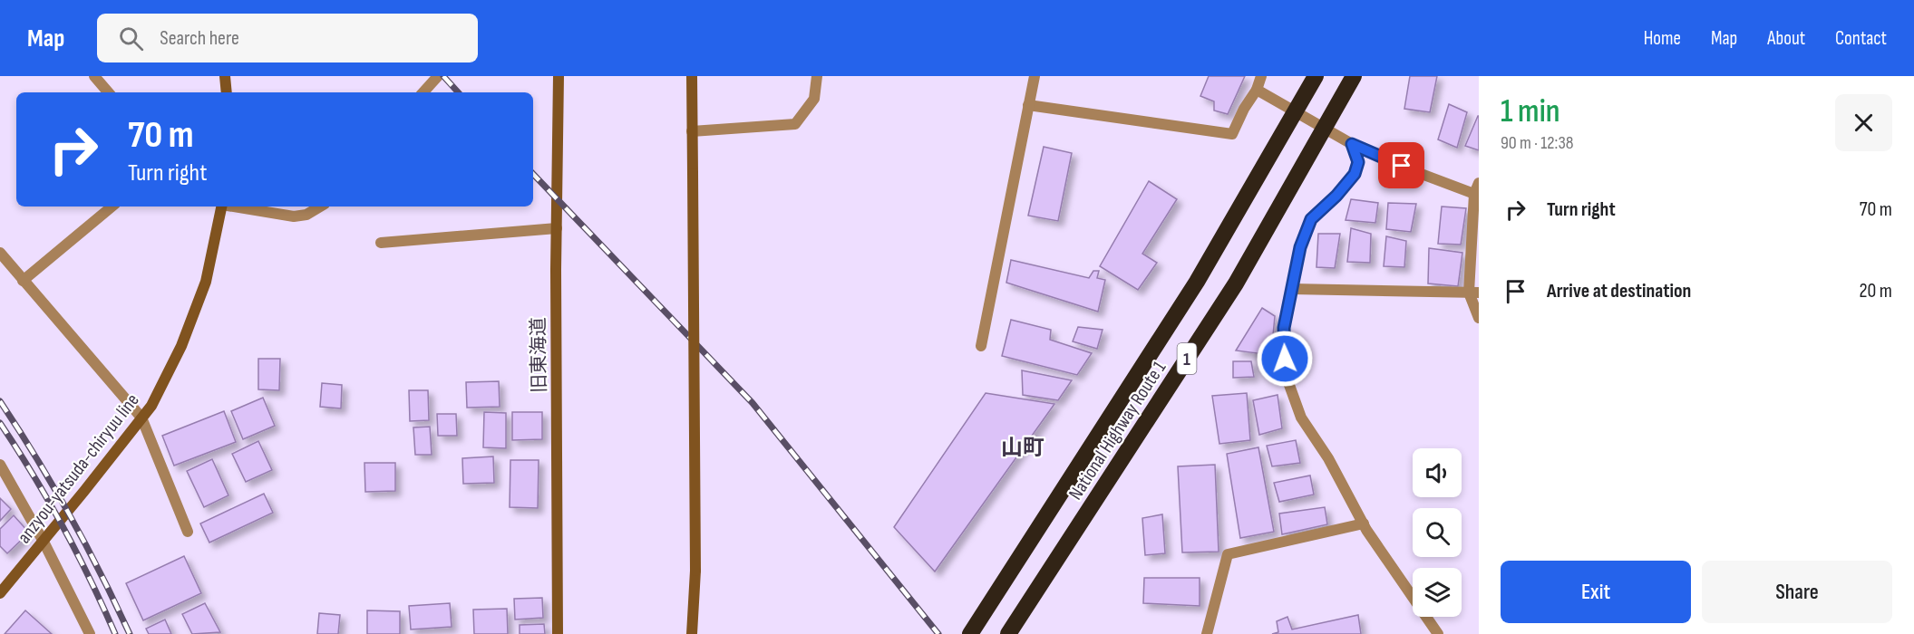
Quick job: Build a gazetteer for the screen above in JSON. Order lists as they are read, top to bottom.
{
  "streets": {
    "highway": ["1", "National Highway Route 1"],
    "street": ["旧東海道", "anzyou-yatsuda-chiryuu line"]
  },
  "districts": ["山町"],
  "page": {
    "header": "Map",
    "search": "Search here",
    "nav": [
      "Home",
      "Map",
      "About",
      "Contact"
    ],
    "heading": ["1 min", "90 m · 12:38"],
    "turn": ["70 m", "Turn right"],
    "list": [
      {
        "name": "Turn right",
        "value": "70 m"
      },
      {
        "name": "Arrive at destination",
        "value": "20 m"
      }
    ],
    "buttons": ["Exit", "Share"]
  }
}
